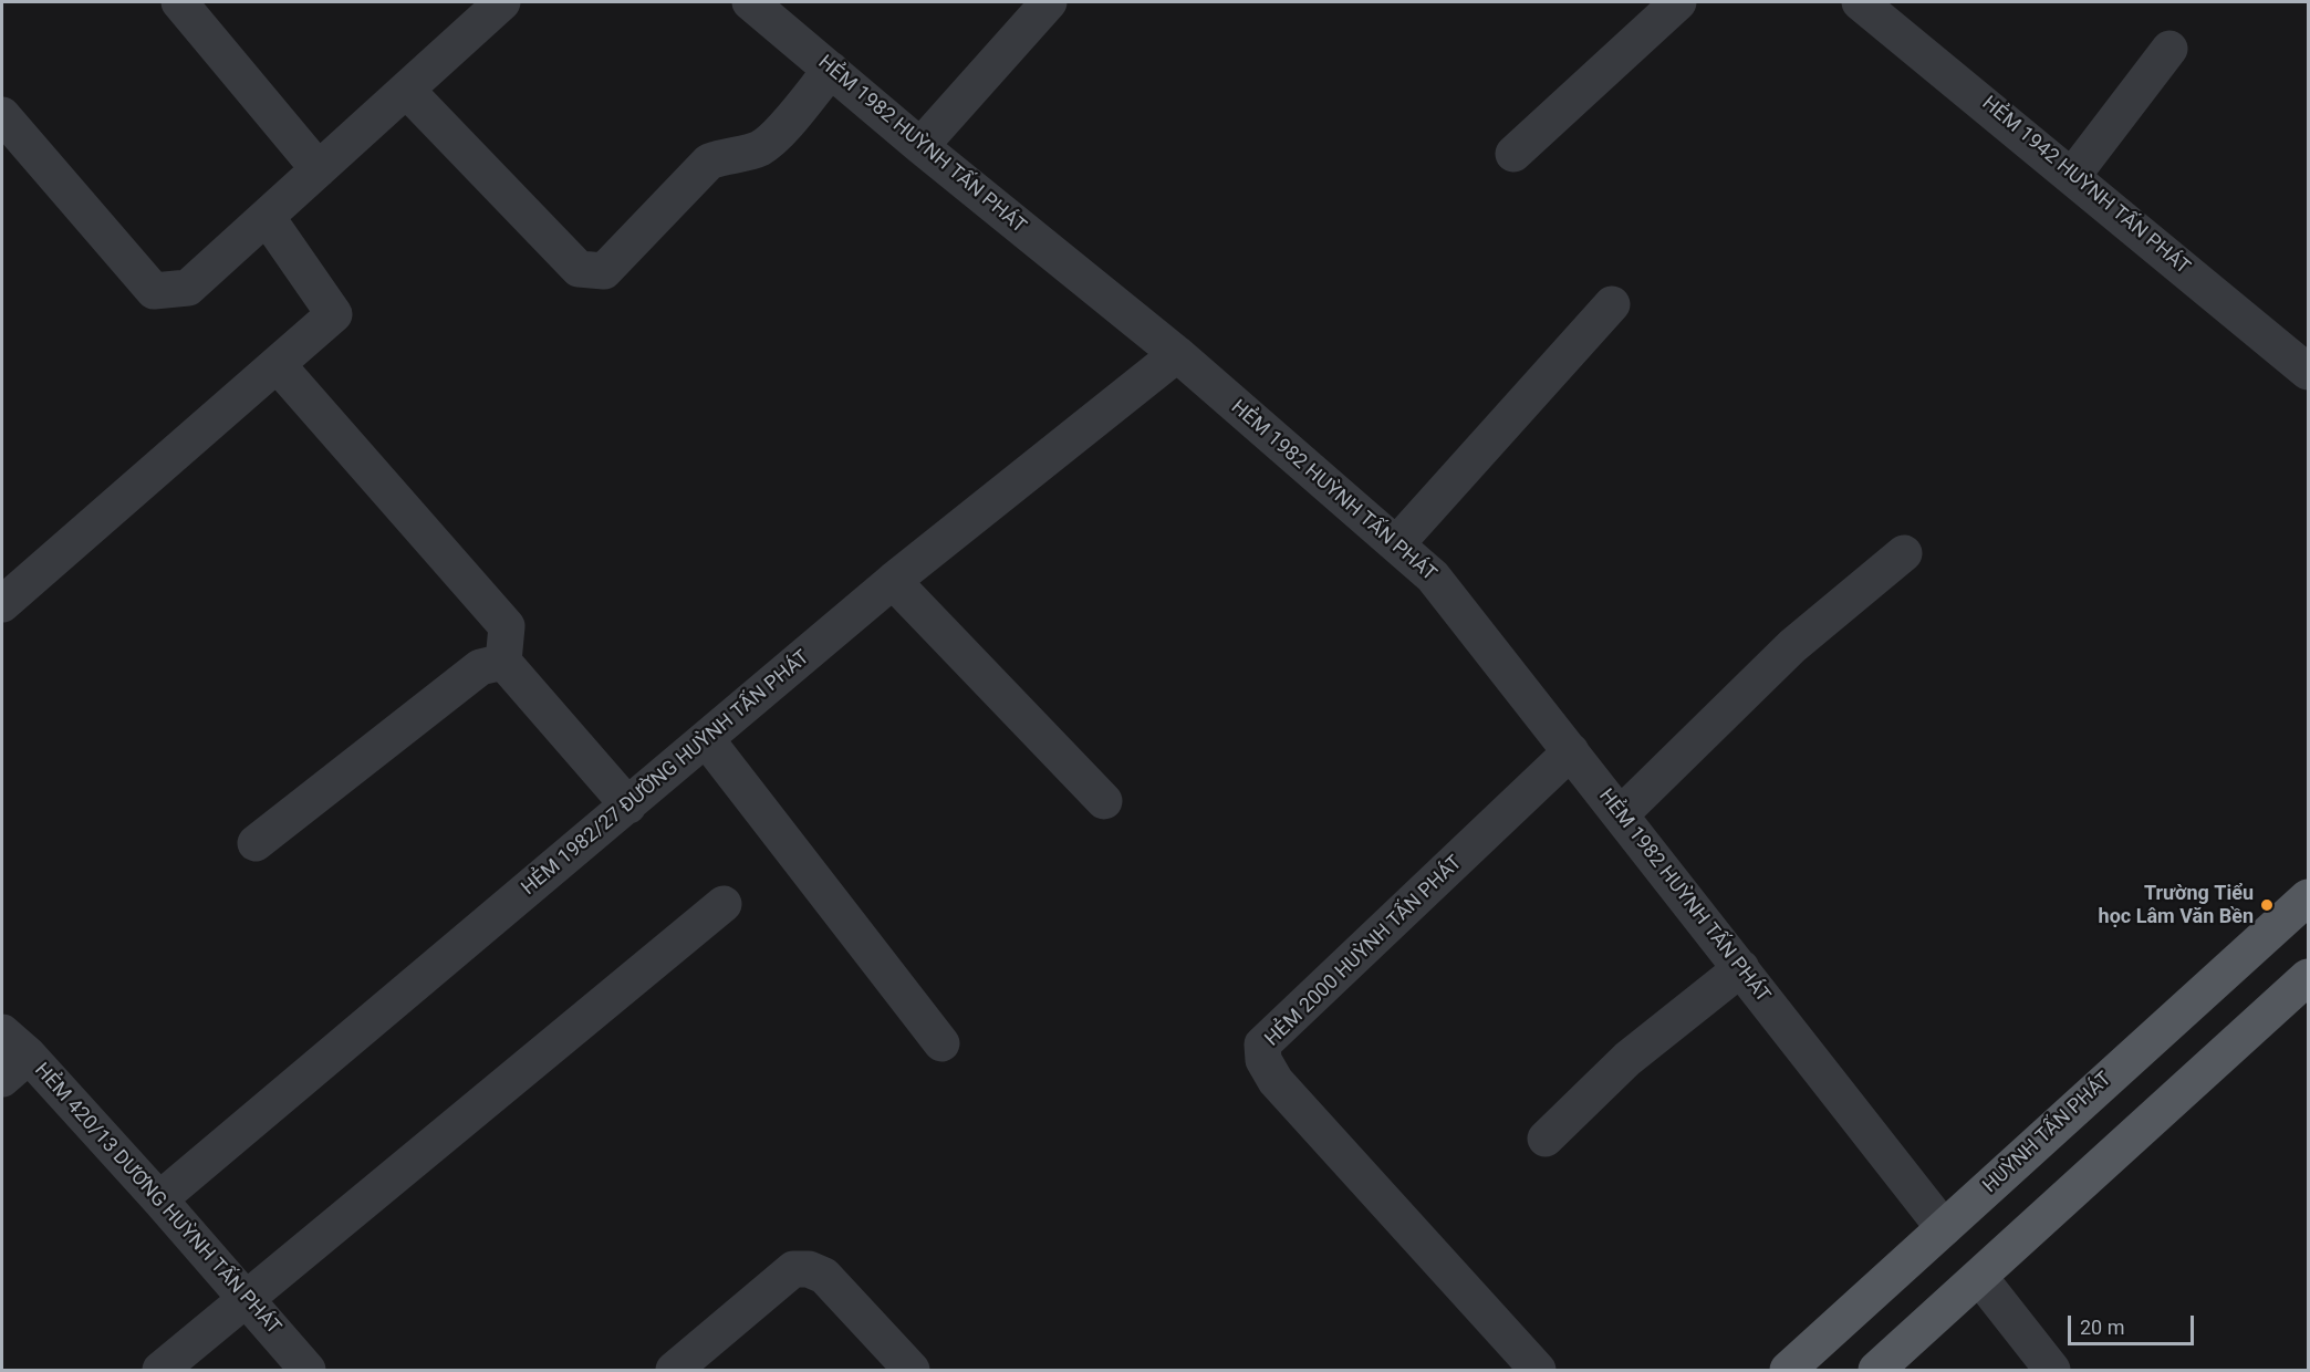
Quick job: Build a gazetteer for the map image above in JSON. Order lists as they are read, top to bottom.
{
  "streets": {
    "main road": ["HUỲNH TẤN PHÁT"],
    "street": [
      "HẺM 1982 HUỲNH TẤN PHÁT",
      "HẺM 1942 HUỲNH TẤN PHÁT",
      "HẺM 1982/27 ĐƯỜNG HUỲNH TẤN PHÁT",
      "HẺM 2000 HUỲNH TẤN PHÁT",
      "HẺM 420/13 DƯƠNG HUỲNH TẤN PHÁT"
    ]
  },
  "crossings": [
    ["HẺM 1982 HUỲNH TẤN PHÁT", "HẺM 1982/27 ĐƯỜNG HUỲNH TẤN PHÁT"],
    ["HẺM 1982 HUỲNH TẤN PHÁT", "HẺM 2000 HUỲNH TẤN PHÁT"],
    ["HẺM 1982 HUỲNH TẤN PHÁT", "HUỲNH TẤN PHÁT"],
    ["HẺM 1982/27 ĐƯỜNG HUỲNH TẤN PHÁT", "HẺM 420/13 DƯƠNG HUỲNH TẤN PHÁT"]
  ],
  "places": ["Trường Tiểu học Lâm Văn Bền"],
  "scale_bar": "20 m"
}
